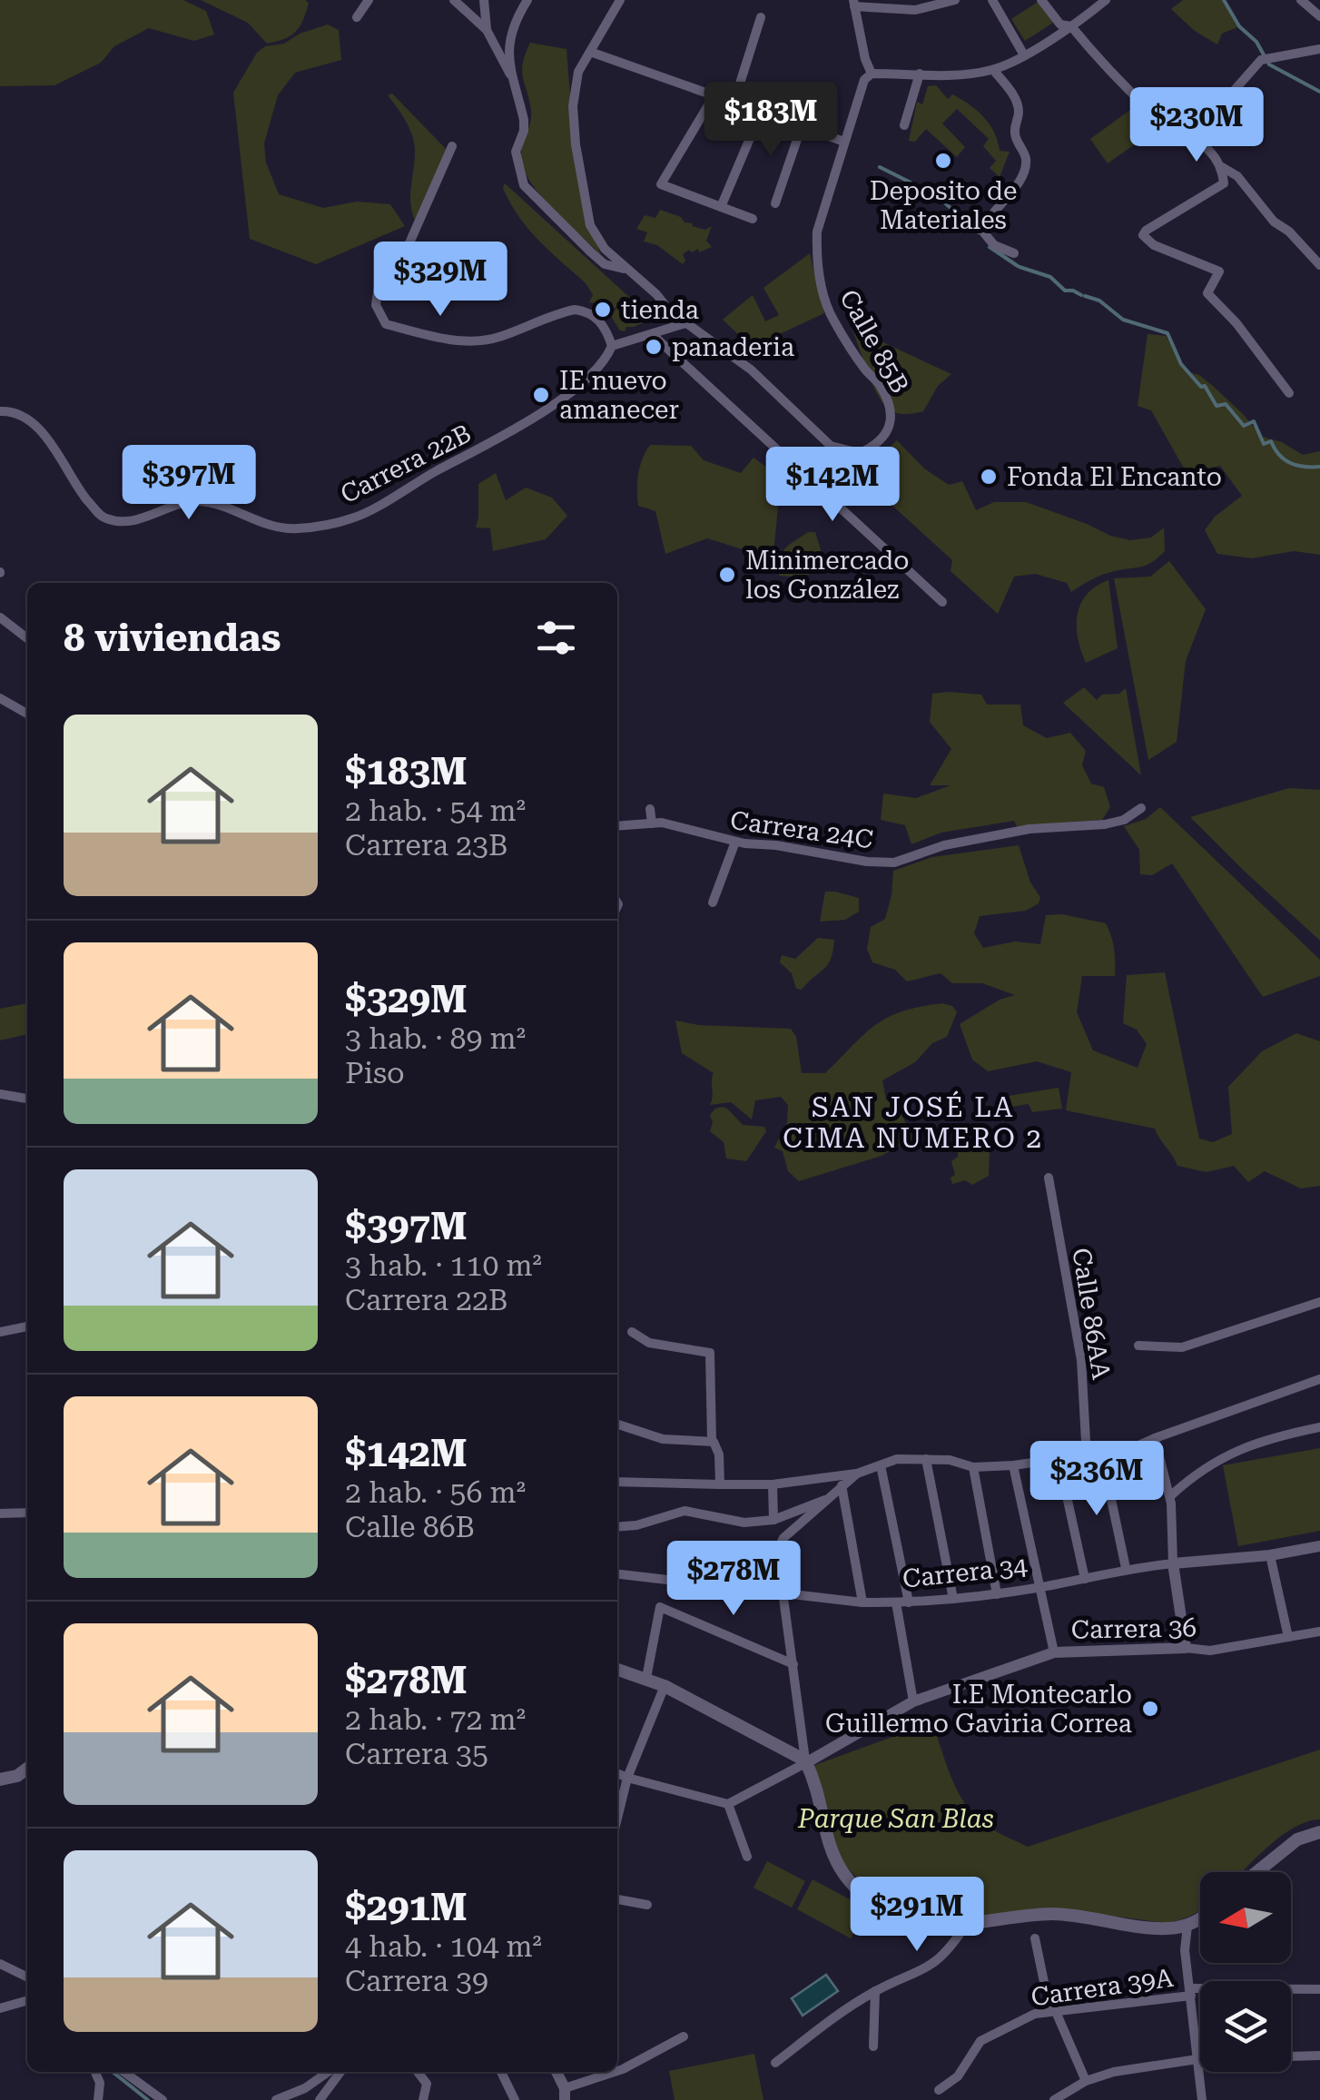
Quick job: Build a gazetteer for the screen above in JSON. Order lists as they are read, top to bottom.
{
  "streets": {
    "street": [
      "Calle 85B",
      "Carrera 22B",
      "Carrera 24C",
      "Calle 86AA",
      "Carrera 34",
      "Carrera 36",
      "Carrera 39A"
    ]
  },
  "districts": ["SAN JOSÉ LA CIMA NUMERO 2"],
  "parks": ["Parque San Blas"],
  "places": [
    "Deposito de Materiales",
    "tienda",
    "panaderia",
    "IE nuevo amanecer",
    "Fonda El Encanto",
    "Minimercado los González",
    "I.E Montecarlo Guillermo Gaviria Correa"
  ],
  "north": "left",
  "page": {
    "price": [
      "$183M",
      "$230M",
      "$329M",
      "$397M",
      "$142M",
      "$236M",
      "$278M",
      "$291M"
    ],
    "heading": "8 viviendas",
    "list": [
      {
        "name": "$183M",
        "note": "2 hab. · 54 m² · Carrera 23B"
      },
      {
        "name": "$329M",
        "note": "3 hab. · 89 m² · Piso"
      },
      {
        "name": "$397M",
        "note": "3 hab. · 110 m² · Carrera 22B"
      },
      {
        "name": "$142M",
        "note": "2 hab. · 56 m² · Calle 86B"
      },
      {
        "name": "$278M",
        "note": "2 hab. · 72 m² · Carrera 35"
      },
      {
        "name": "$291M",
        "note": "4 hab. · 104 m² · Carrera 39"
      }
    ]
  }
}
